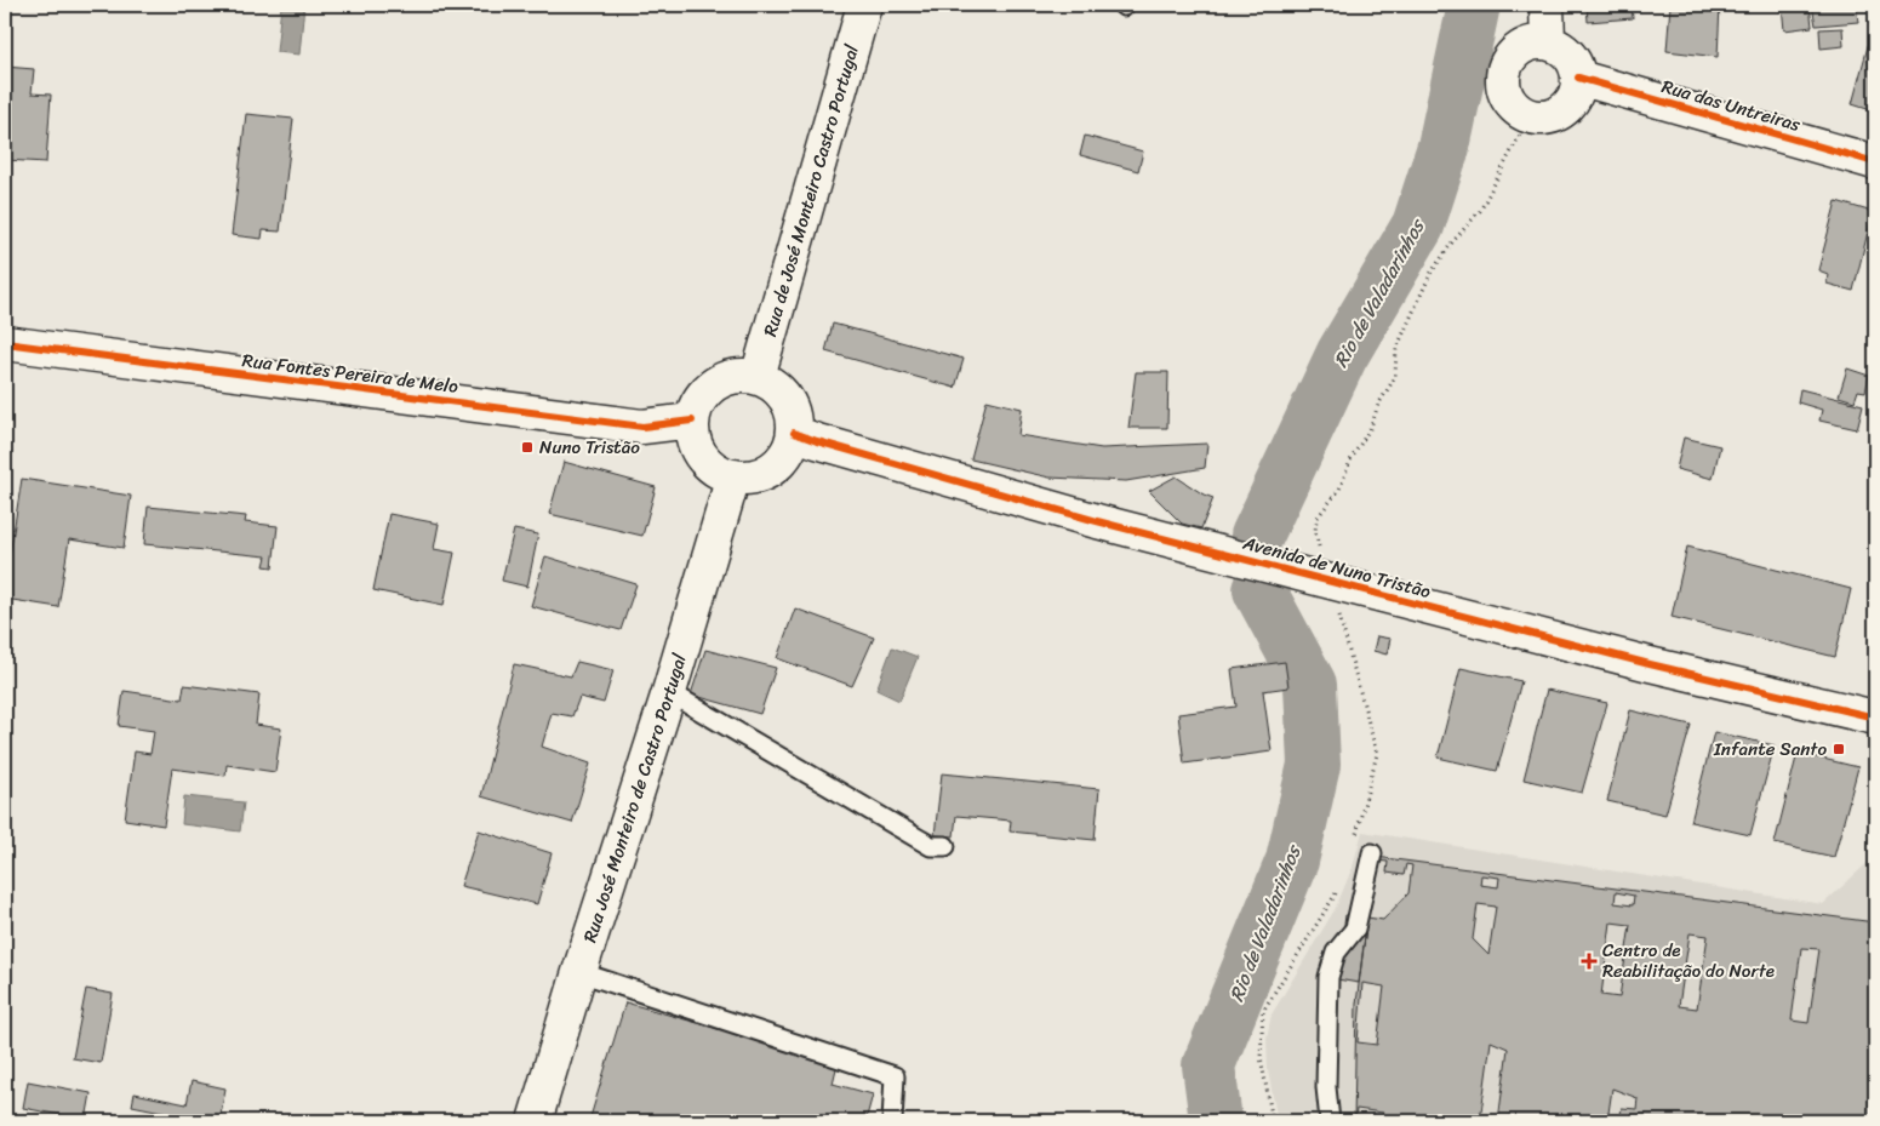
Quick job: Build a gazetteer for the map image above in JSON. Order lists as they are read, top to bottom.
{
  "streets": {
    "street": [
      "Rua das Untreiras",
      "Rua de José Monteiro Castro Portugal",
      "Rua Fontes Pereira de Melo",
      "Avenida de Nuno Tristão",
      "Rua José Monteiro de Castro Portugal"
    ]
  },
  "crossings": [
    ["Rua de José Monteiro Castro Portugal", "Rua Fontes Pereira de Melo"],
    ["Rua de José Monteiro Castro Portugal", "Avenida de Nuno Tristão"],
    ["Rua de José Monteiro Castro Portugal", "Rua José Monteiro de Castro Portugal"],
    ["Rua Fontes Pereira de Melo", "Avenida de Nuno Tristão"],
    ["Rua Fontes Pereira de Melo", "Rua José Monteiro de Castro Portugal"],
    ["Avenida de Nuno Tristão", "Rua José Monteiro de Castro Portugal"]
  ],
  "water": ["Rio de Valadarinhos"],
  "places": {
    "transit": ["Nuno Tristão", "Infante Santo"],
    "health": ["Centro de Reabilitação do Norte"]
  }
}
